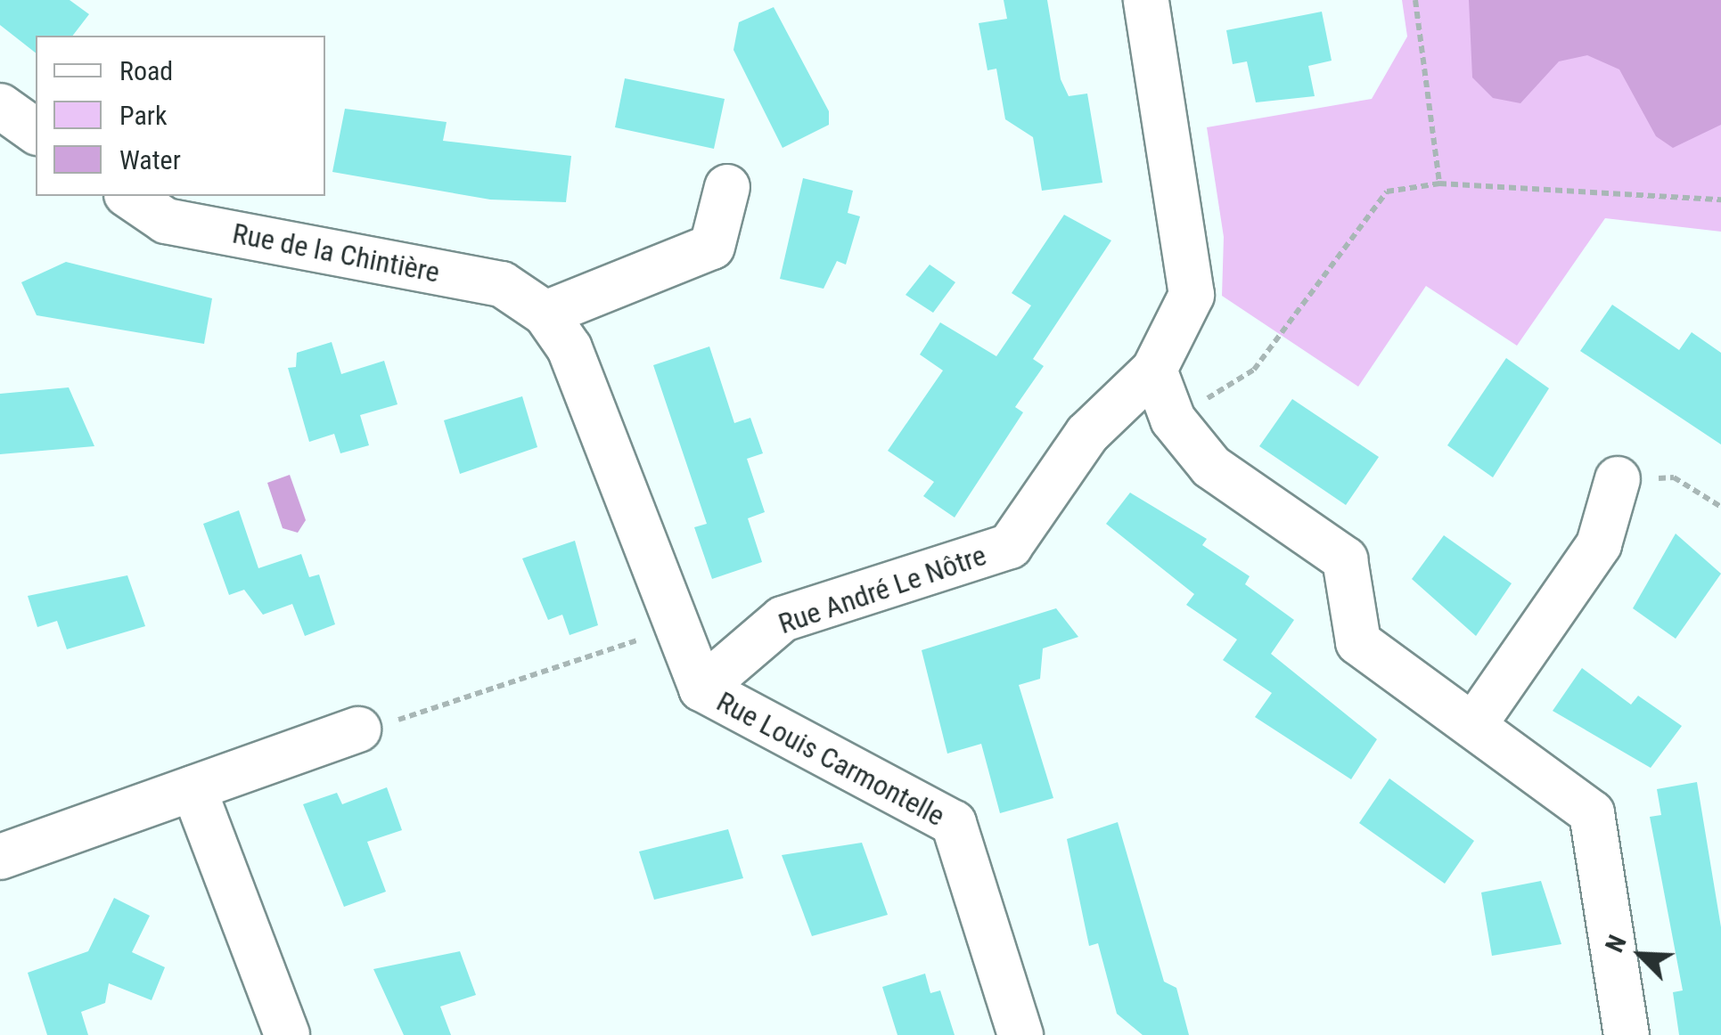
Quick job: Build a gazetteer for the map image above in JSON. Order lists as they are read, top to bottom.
{
  "streets": {
    "street": ["Rue de la Chintière", "Rue André Le Nôtre", "Rue Louis Carmontelle"]
  },
  "crossings": [
    ["Rue de la Chintière", "Rue André Le Nôtre"],
    ["Rue de la Chintière", "Rue Louis Carmontelle"],
    ["Rue André Le Nôtre", "Rue Louis Carmontelle"]
  ],
  "legend": ["Road", "Park", "Water"],
  "north": "top left"
}
